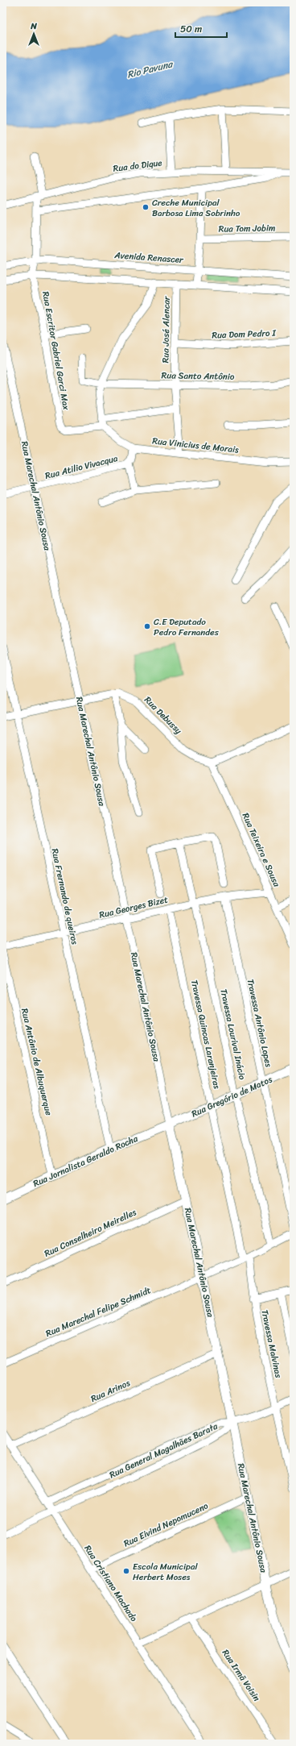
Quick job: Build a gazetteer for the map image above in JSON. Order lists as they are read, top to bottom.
{
  "streets": {
    "street": [
      "Rua do Dique",
      "Rua Tom Jobim",
      "Avenida Renascer",
      "Rua José Alencar",
      "Rua Dom Pedro I",
      "Rua Escritor Gabriel Garci Max",
      "Rua Santo Antônio",
      "Rua Vinicius de Morais",
      "Rua Atilio Vivacqua",
      "Rua Marechal Antônio Sousa",
      "Rua Debussy",
      "Rua Teixeira e Sousa",
      "Rua Frernando de queiros",
      "Rua Georges Bizet",
      "Travessa Antônio Lopes",
      "Travessa Quincas Laranjeiras",
      "Travessa Lourival Inácio",
      "Rua Antônio de Albuquerque",
      "Rua Gregório de Matos",
      "Rua Jornalista Geraldo Rocha",
      "Rua Conselheiro Meirelles",
      "Rua Marechal Felipe Schmidt",
      "Travessa Malvinas",
      "Rua Arinos",
      "Rua General Magalhães Barata",
      "Rua Eivind Nepomuceno",
      "Rua Cristiano Machado",
      "Rua Irmã Voisin"
    ]
  },
  "crossings": [
    ["Rua do Dique", "Rua Escritor Gabriel Garci Max"],
    ["Avenida Renascer", "Rua Escritor Gabriel Garci Max"],
    ["Rua José Alencar", "Rua Dom Pedro I"],
    ["Rua José Alencar", "Rua Santo Antônio"],
    ["Rua José Alencar", "Rua Vinicius de Morais"],
    ["Rua Escritor Gabriel Garci Max", "Rua Vinicius de Morais"],
    ["Rua Vinicius de Morais", "Rua Atilio Vivacqua"],
    ["Rua Atilio Vivacqua", "Rua Marechal Antônio Sousa"],
    ["Rua Marechal Antônio Sousa", "Rua Debussy"],
    ["Rua Marechal Antônio Sousa", "Rua Georges Bizet"],
    ["Rua Marechal Antônio Sousa", "Rua Gregório de Matos"],
    ["Rua Marechal Antônio Sousa", "Rua Jornalista Geraldo Rocha"],
    ["Rua Marechal Antônio Sousa", "Rua Conselheiro Meirelles"],
    ["Rua Marechal Antônio Sousa", "Rua Marechal Felipe Schmidt"],
    ["Rua Marechal Antônio Sousa", "Rua Arinos"],
    ["Rua Marechal Antônio Sousa", "Rua General Magalhães Barata"],
    ["Rua Marechal Antônio Sousa", "Rua Eivind Nepomuceno"],
    ["Rua Debussy", "Rua Teixeira e Sousa"],
    ["Rua Debussy", "Rua Frernando de queiros"],
    ["Rua Teixeira e Sousa", "Rua Georges Bizet"],
    ["Rua Frernando de queiros", "Rua Georges Bizet"],
    ["Rua Frernando de queiros", "Rua Jornalista Geraldo Rocha"],
    ["Rua Georges Bizet", "Travessa Antônio Lopes"],
    ["Rua Georges Bizet", "Travessa Quincas Laranjeiras"],
    ["Rua Georges Bizet", "Travessa Lourival Inácio"],
    ["Travessa Antônio Lopes", "Rua Gregório de Matos"],
    ["Travessa Quincas Laranjeiras", "Rua Gregório de Matos"],
    ["Travessa Quincas Laranjeiras", "Rua Marechal Felipe Schmidt"],
    ["Travessa Quincas Laranjeiras", "Travessa Malvinas"],
    ["Travessa Lourival Inácio", "Rua Gregório de Matos"],
    ["Travessa Lourival Inácio", "Rua Marechal Felipe Schmidt"],
    ["Rua Antônio de Albuquerque", "Rua Jornalista Geraldo Rocha"],
    ["Rua Gregório de Matos", "Rua Jornalista Geraldo Rocha"],
    ["Rua Marechal Felipe Schmidt", "Travessa Malvinas"],
    ["Rua Arinos", "Rua Cristiano Machado"],
    ["Rua General Magalhães Barata", "Rua Cristiano Machado"],
    ["Rua Eivind Nepomuceno", "Rua Cristiano Machado"]
  ],
  "water": ["Rio Pavuna"],
  "places": ["Creche Municipal Barbosa Lima Sobrinho", "C.E Deputado Pedro Fernandes", "Escola Municipal Herbert Moses"],
  "scale_bar": "50 m",
  "north": "top"
}
